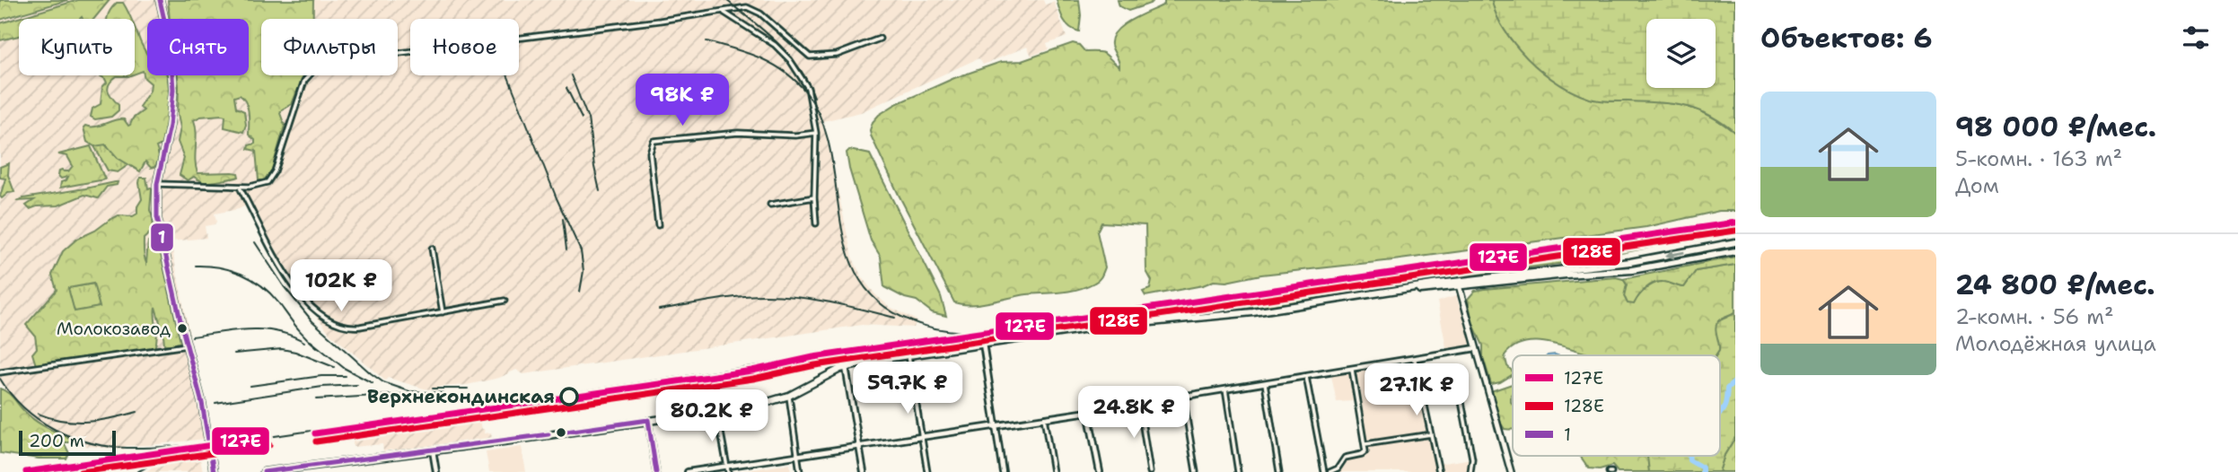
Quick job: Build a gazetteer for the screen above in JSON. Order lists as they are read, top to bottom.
{
  "places": ["Молокозавод", "Верхнекондинская"],
  "lines": ["transit line 1", "transit line 127Е", "transit line 128Е"],
  "legend": ["127Е", "128Е", "1"],
  "scale_bar": "200 m",
  "page": {
    "heading": "Объектов: 6",
    "chip": [
      "Купить",
      "Снять",
      "Фильтры",
      "Новое"
    ],
    "price": [
      "98K ₽",
      "102K ₽",
      "59.7K ₽",
      "27.1K ₽",
      "24.8K ₽",
      "80.2K ₽"
    ],
    "list": [
      {
        "name": "98 000 ₽/мес.",
        "note": "5-комн. · 163 m² · Дом"
      },
      {
        "name": "24 800 ₽/мес.",
        "note": "2-комн. · 56 m² · Молодёжная улица"
      }
    ],
    "scale": "200 m"
  }
}
